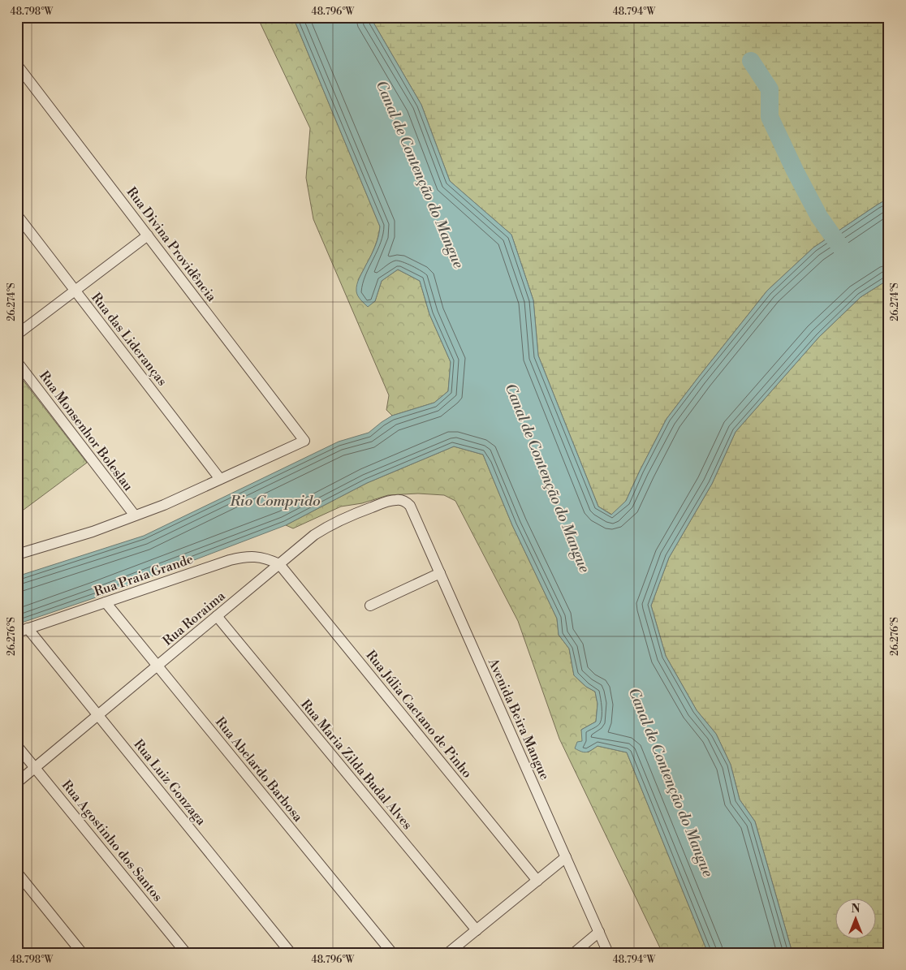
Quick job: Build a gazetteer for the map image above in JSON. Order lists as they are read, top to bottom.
{
  "streets": {
    "street": [
      "Rua Divina Providência",
      "Rua das Lideranças",
      "Rua Monsenhor Boleslau",
      "Rua Praia Grande",
      "Rua Roraima",
      "Rua Júlia Caetano de Pinho",
      "Avenida Beira Mangue",
      "Rua Maria Zilda Budal Alves",
      "Rua Abelardo Barbosa",
      "Rua Luiz Gonzaga",
      "Rua Agostinho dos Santos"
    ]
  },
  "crossings": [
    ["Rua Divina Providência", "Rua das Lideranças"],
    ["Rua Praia Grande", "Rua Roraima"],
    ["Rua Praia Grande", "Rua Júlia Caetano de Pinho"],
    ["Rua Praia Grande", "Rua Abelardo Barbosa"],
    ["Rua Praia Grande", "Rua Luiz Gonzaga"],
    ["Rua Roraima", "Rua Júlia Caetano de Pinho"],
    ["Rua Roraima", "Avenida Beira Mangue"],
    ["Rua Roraima", "Rua Maria Zilda Budal Alves"],
    ["Rua Roraima", "Rua Abelardo Barbosa"],
    ["Rua Roraima", "Rua Luiz Gonzaga"],
    ["Rua Roraima", "Rua Agostinho dos Santos"]
  ],
  "water": ["Canal de Contenção do Mangue", "Rio Comprido"],
  "north": "top",
  "coordinates": [
    "48.798°W",
    "48.796°W",
    "48.794°W",
    "26.274°S",
    "26.276°S"
  ]
}
